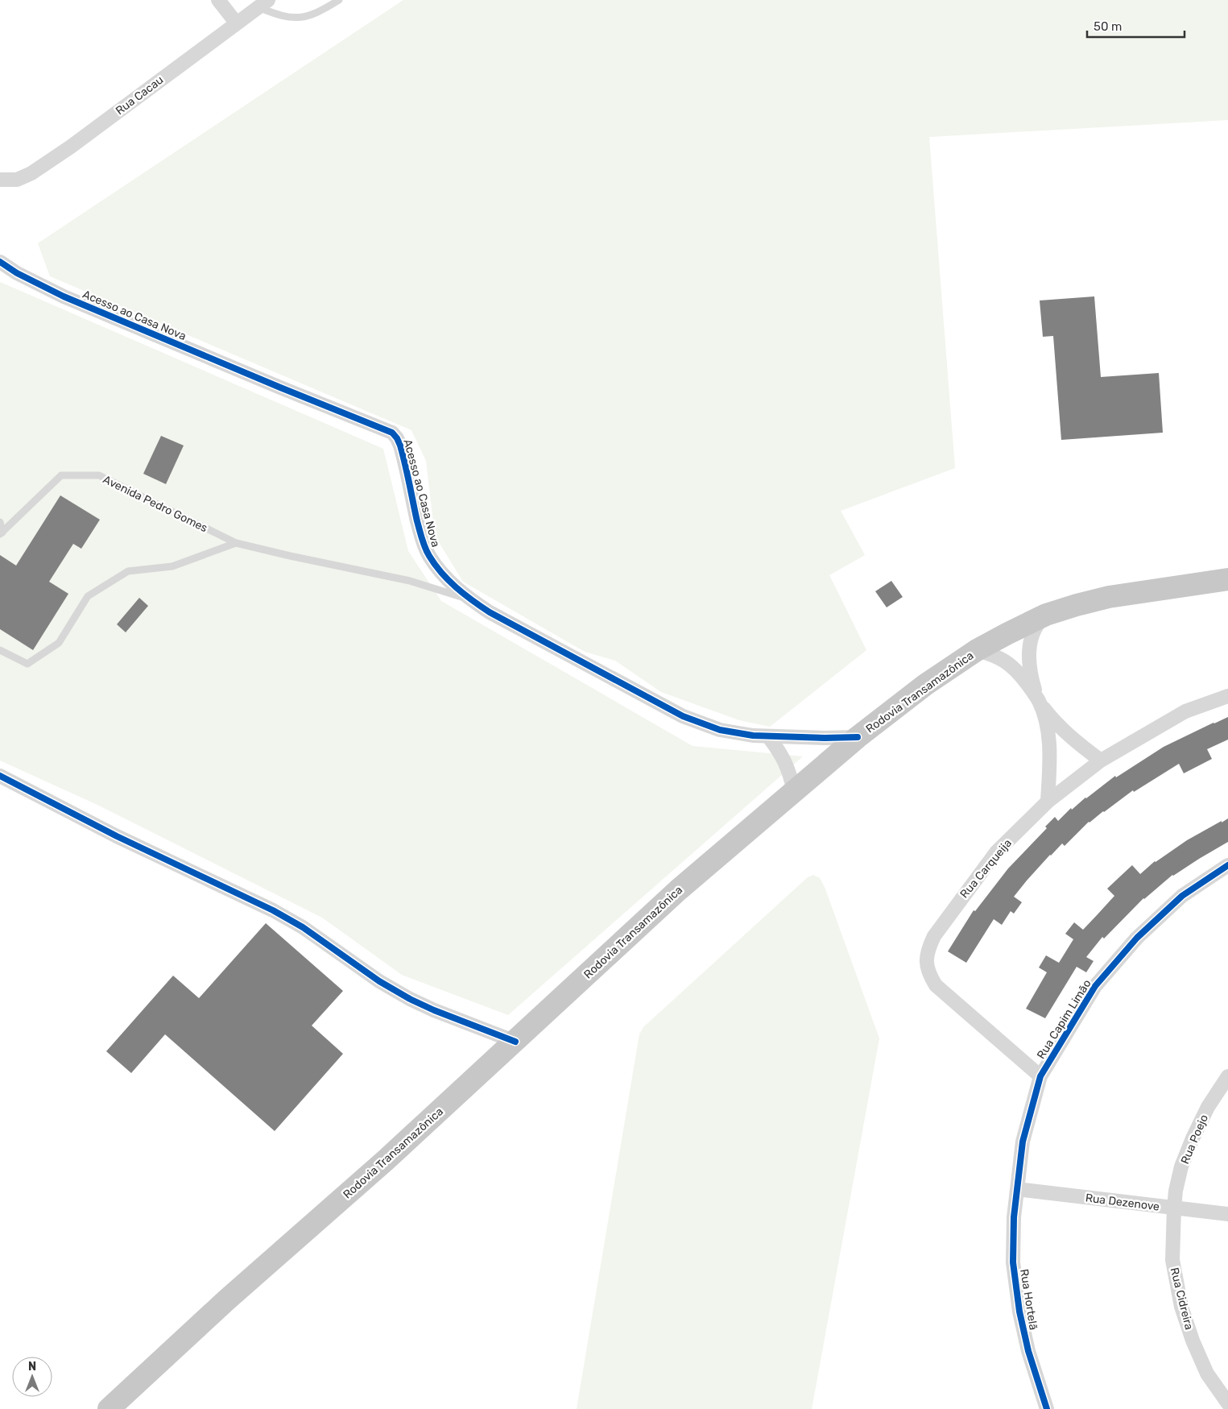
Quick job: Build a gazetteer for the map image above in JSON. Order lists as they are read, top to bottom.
{
  "streets": {
    "highway": ["Rodovia Transamazônica"],
    "street": [
      "Rua Cacau",
      "Acesso ao Casa Nova",
      "Rua Carqueija",
      "Rua Capim Limão",
      "Rua Poejo",
      "Rua Dezenove",
      "Rua Cidreira",
      "Rua Hortelã"
    ],
    "lane": ["Avenida Pedro Gomes"]
  },
  "crossings": [
    ["Acesso ao Casa Nova", "Avenida Pedro Gomes"],
    ["Acesso ao Casa Nova", "Rodovia Transamazônica"],
    ["Rua Carqueija", "Rua Capim Limão"],
    ["Rua Capim Limão", "Rua Dezenove"],
    ["Rua Capim Limão", "Rua Hortelã"],
    ["Rua Poejo", "Rua Dezenove"],
    ["Rua Poejo", "Rua Cidreira"],
    ["Rua Dezenove", "Rua Cidreira"],
    ["Rua Dezenove", "Rua Hortelã"]
  ],
  "scale_bar": "50 m",
  "north": "top"
}
